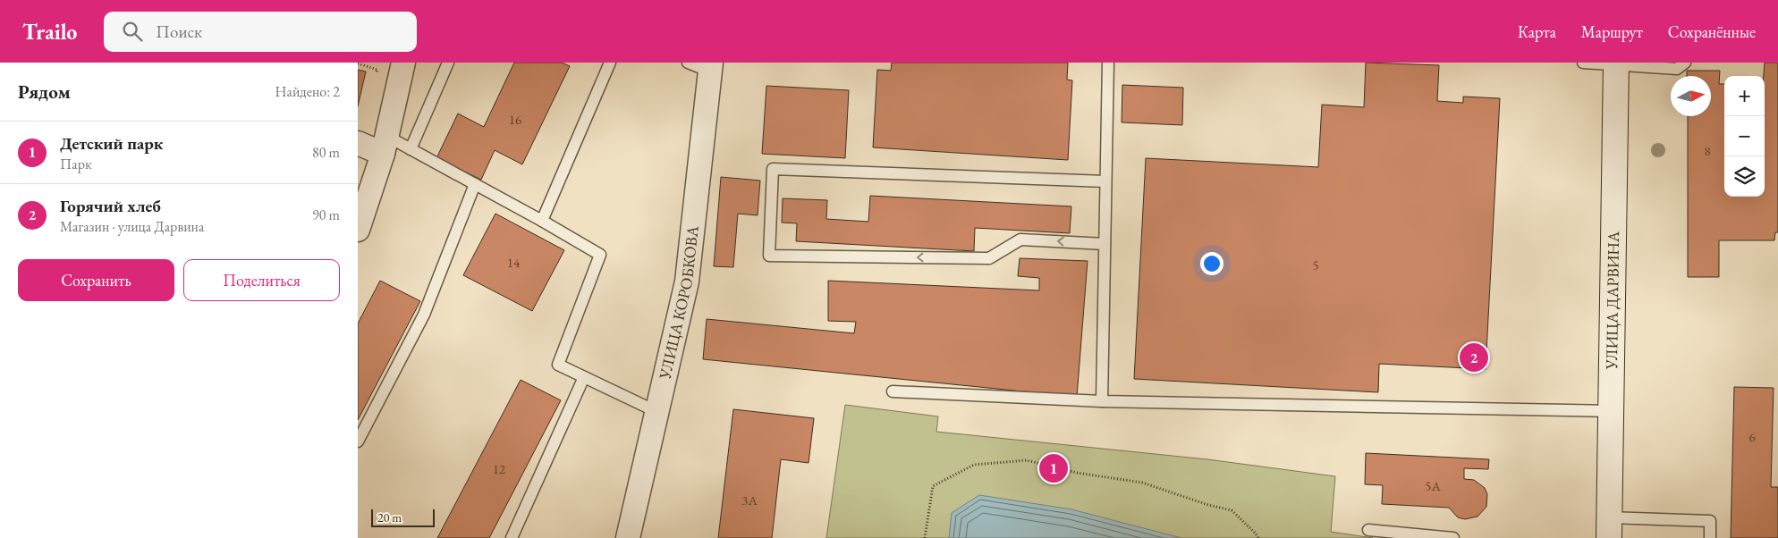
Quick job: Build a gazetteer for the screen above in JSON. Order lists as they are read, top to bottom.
{
  "streets": {
    "main road": ["УЛИЦА ДАРВИНА"],
    "street": ["УЛИЦА КОРОБКОВА"]
  },
  "house_numbers": [
    "16",
    "8",
    "14",
    "5",
    "6",
    "12",
    "5А",
    "3А"
  ],
  "scale_bar": "20 m",
  "north": "right",
  "page": {
    "header": "Trailo",
    "search": "Поиск",
    "nav": ["Карта", "Маршрут", "Сохранённые"],
    "heading": ["Рядом", "Найдено: 2"],
    "map_buttons": ["+", "−"],
    "list": [
      {
        "mark": "1",
        "name": "Детский парк",
        "note": "Парк",
        "value": "80 m"
      },
      {
        "mark": "2",
        "name": "Горячий хлеб",
        "note": "Магазин · улица Дарвина",
        "value": "90 m"
      }
    ],
    "buttons": ["Сохранить", "Поделиться"],
    "pins": ["2", "1"],
    "scale": "20 m"
  }
}
